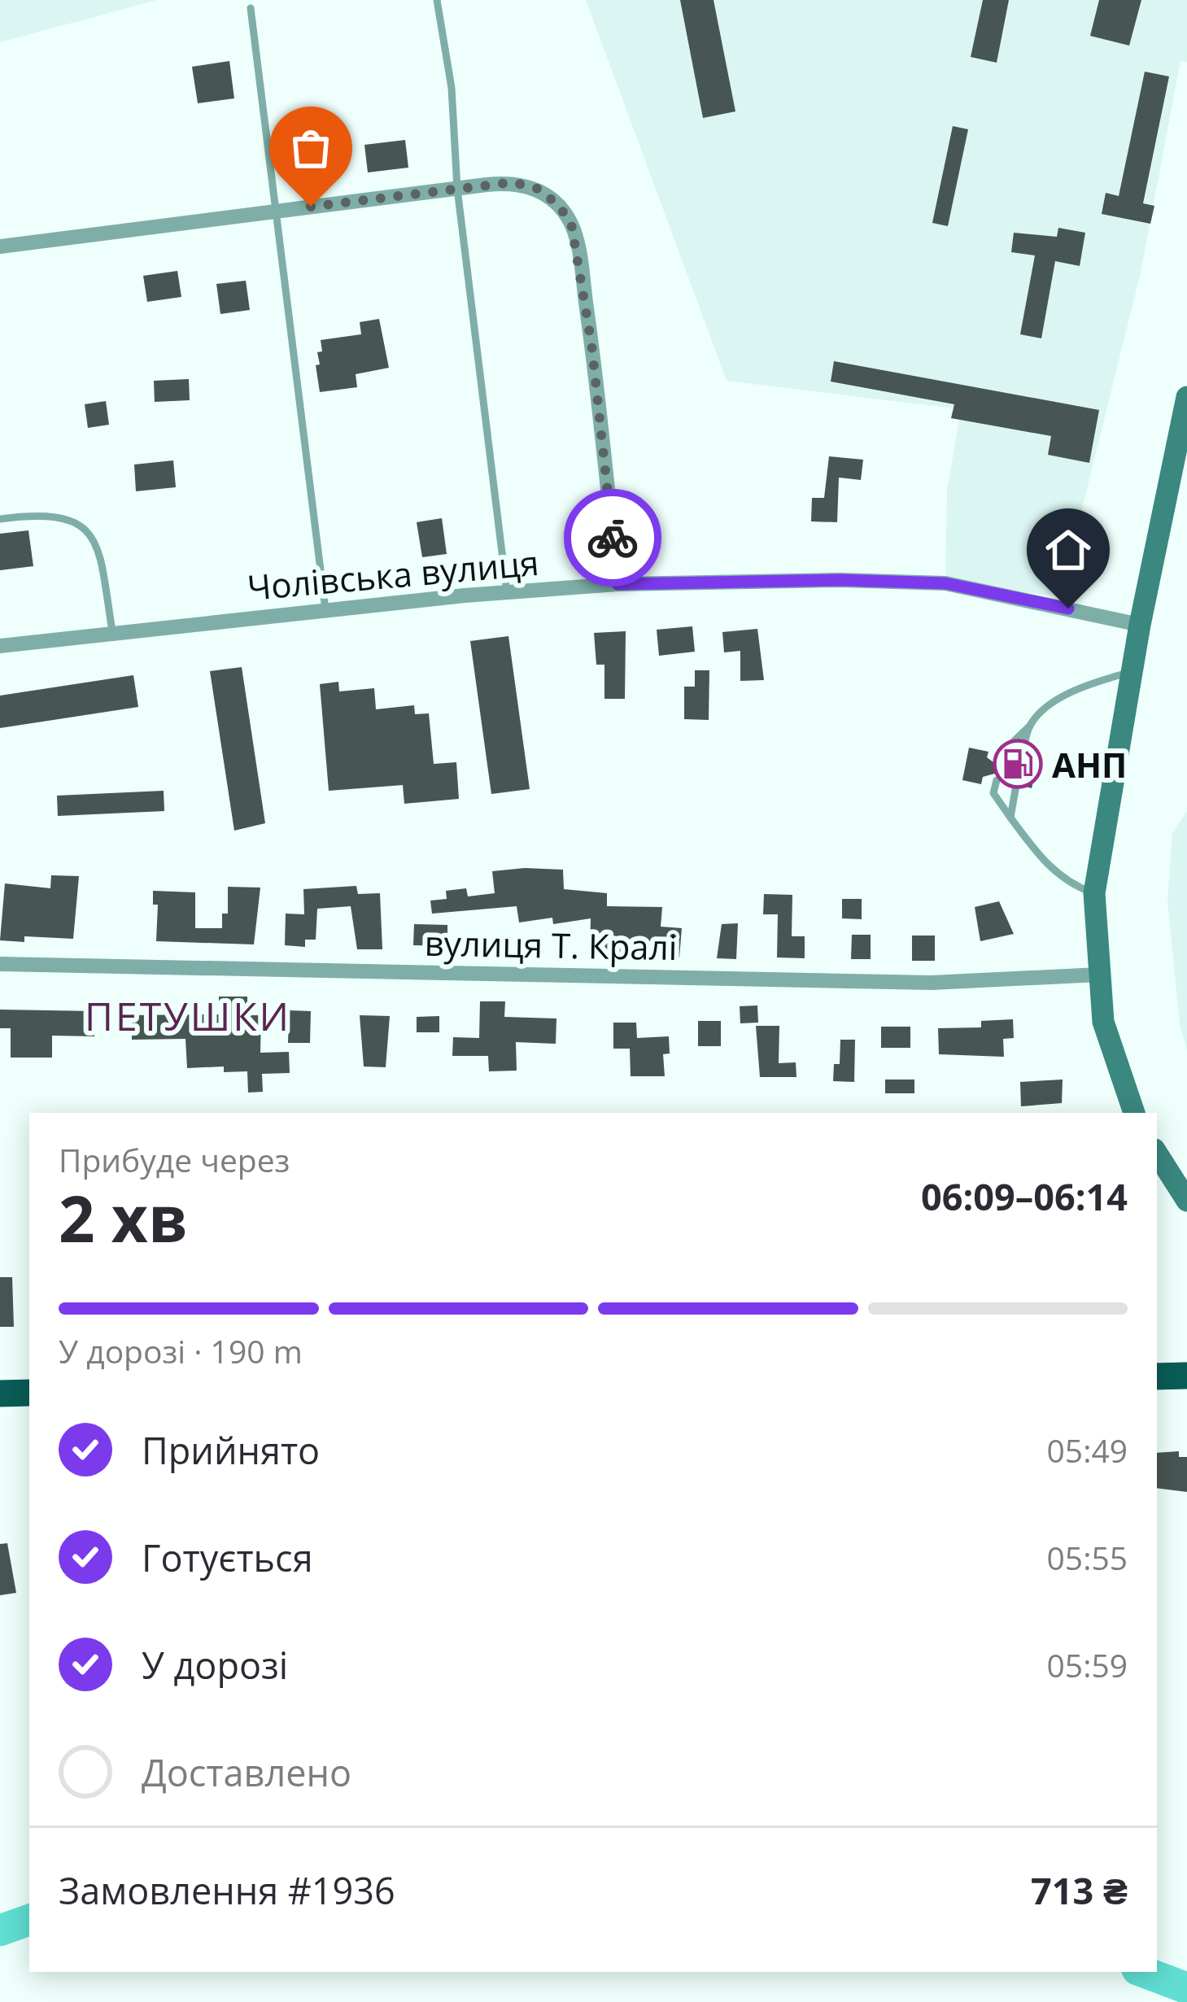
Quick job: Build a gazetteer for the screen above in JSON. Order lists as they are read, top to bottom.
{
  "streets": {
    "street": ["Чолівська вулиця", "вулиця Т. Кралі"]
  },
  "districts": ["ПЕТУШКИ"],
  "places": {
    "fuel station": ["АНП"]
  },
  "page": {
    "heading": ["2 хв", "Прибуде через", "06:09–06:14"],
    "panel": ["Замовлення #1936", "713 ₴"],
    "bar": "У дорозі · 190 m",
    "list": [
      ["Прийнято", "05:49"],
      ["Готується", "05:55"],
      ["У дорозі", "05:59"],
      "Доставлено"
    ]
  }
}
